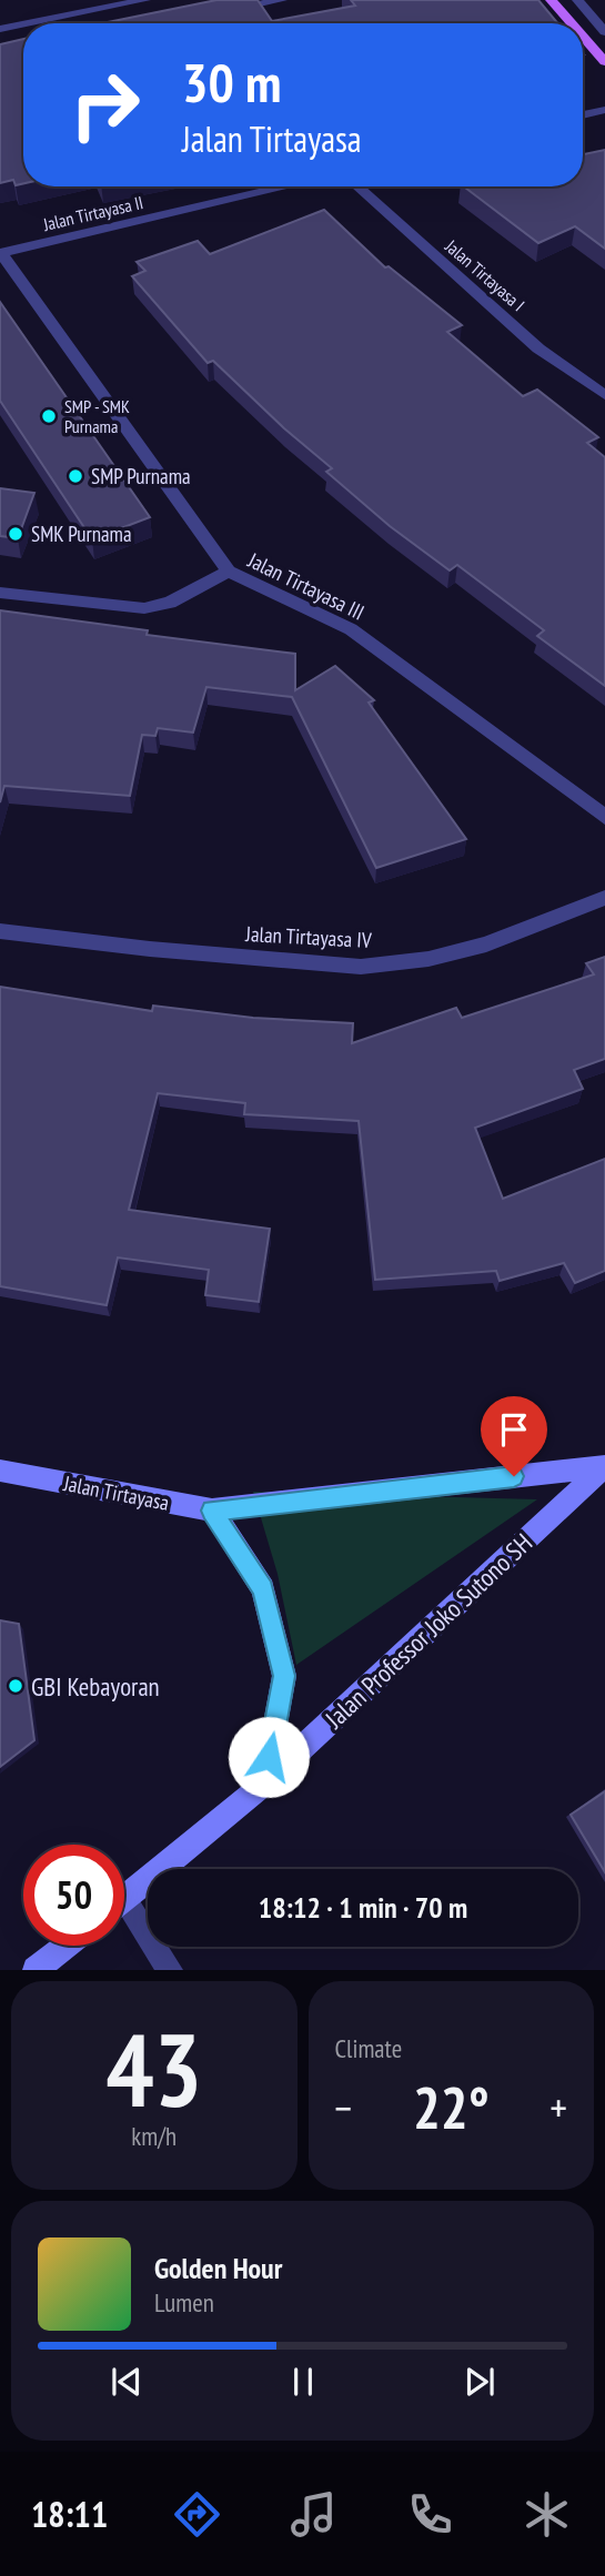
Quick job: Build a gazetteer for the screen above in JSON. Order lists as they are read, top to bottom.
{
  "streets": {
    "main road": ["Jalan Tirtayasa", "Jalan Professor Joko Sutono SH"],
    "street": [
      "Jalan Tirtayasa II",
      "Jalan Tirtayasa I",
      "Jalan Tirtayasa III",
      "Jalan Tirtayasa IV"
    ]
  },
  "crossings": [
    ["Jalan Tirtayasa II", "Jalan Tirtayasa III"],
    ["Jalan Tirtayasa", "Jalan Professor Joko Sutono SH"]
  ],
  "places": [
    "SMP - SMK Purnama",
    "SMP Purnama",
    "SMK Purnama",
    "GBI Kebayoran"
  ],
  "page": {
    "turn": ["30 m", "Jalan Tirtayasa"],
    "limit": "50",
    "trip": "18:12 · 1 min · 70 m",
    "tile": [
      ["43", "km/h"],
      "Climate"
    ],
    "heat": ["−", "22°", "+"],
    "song": ["Golden Hour", "Lumen"],
    "tabs": "18:11"
  }
}
